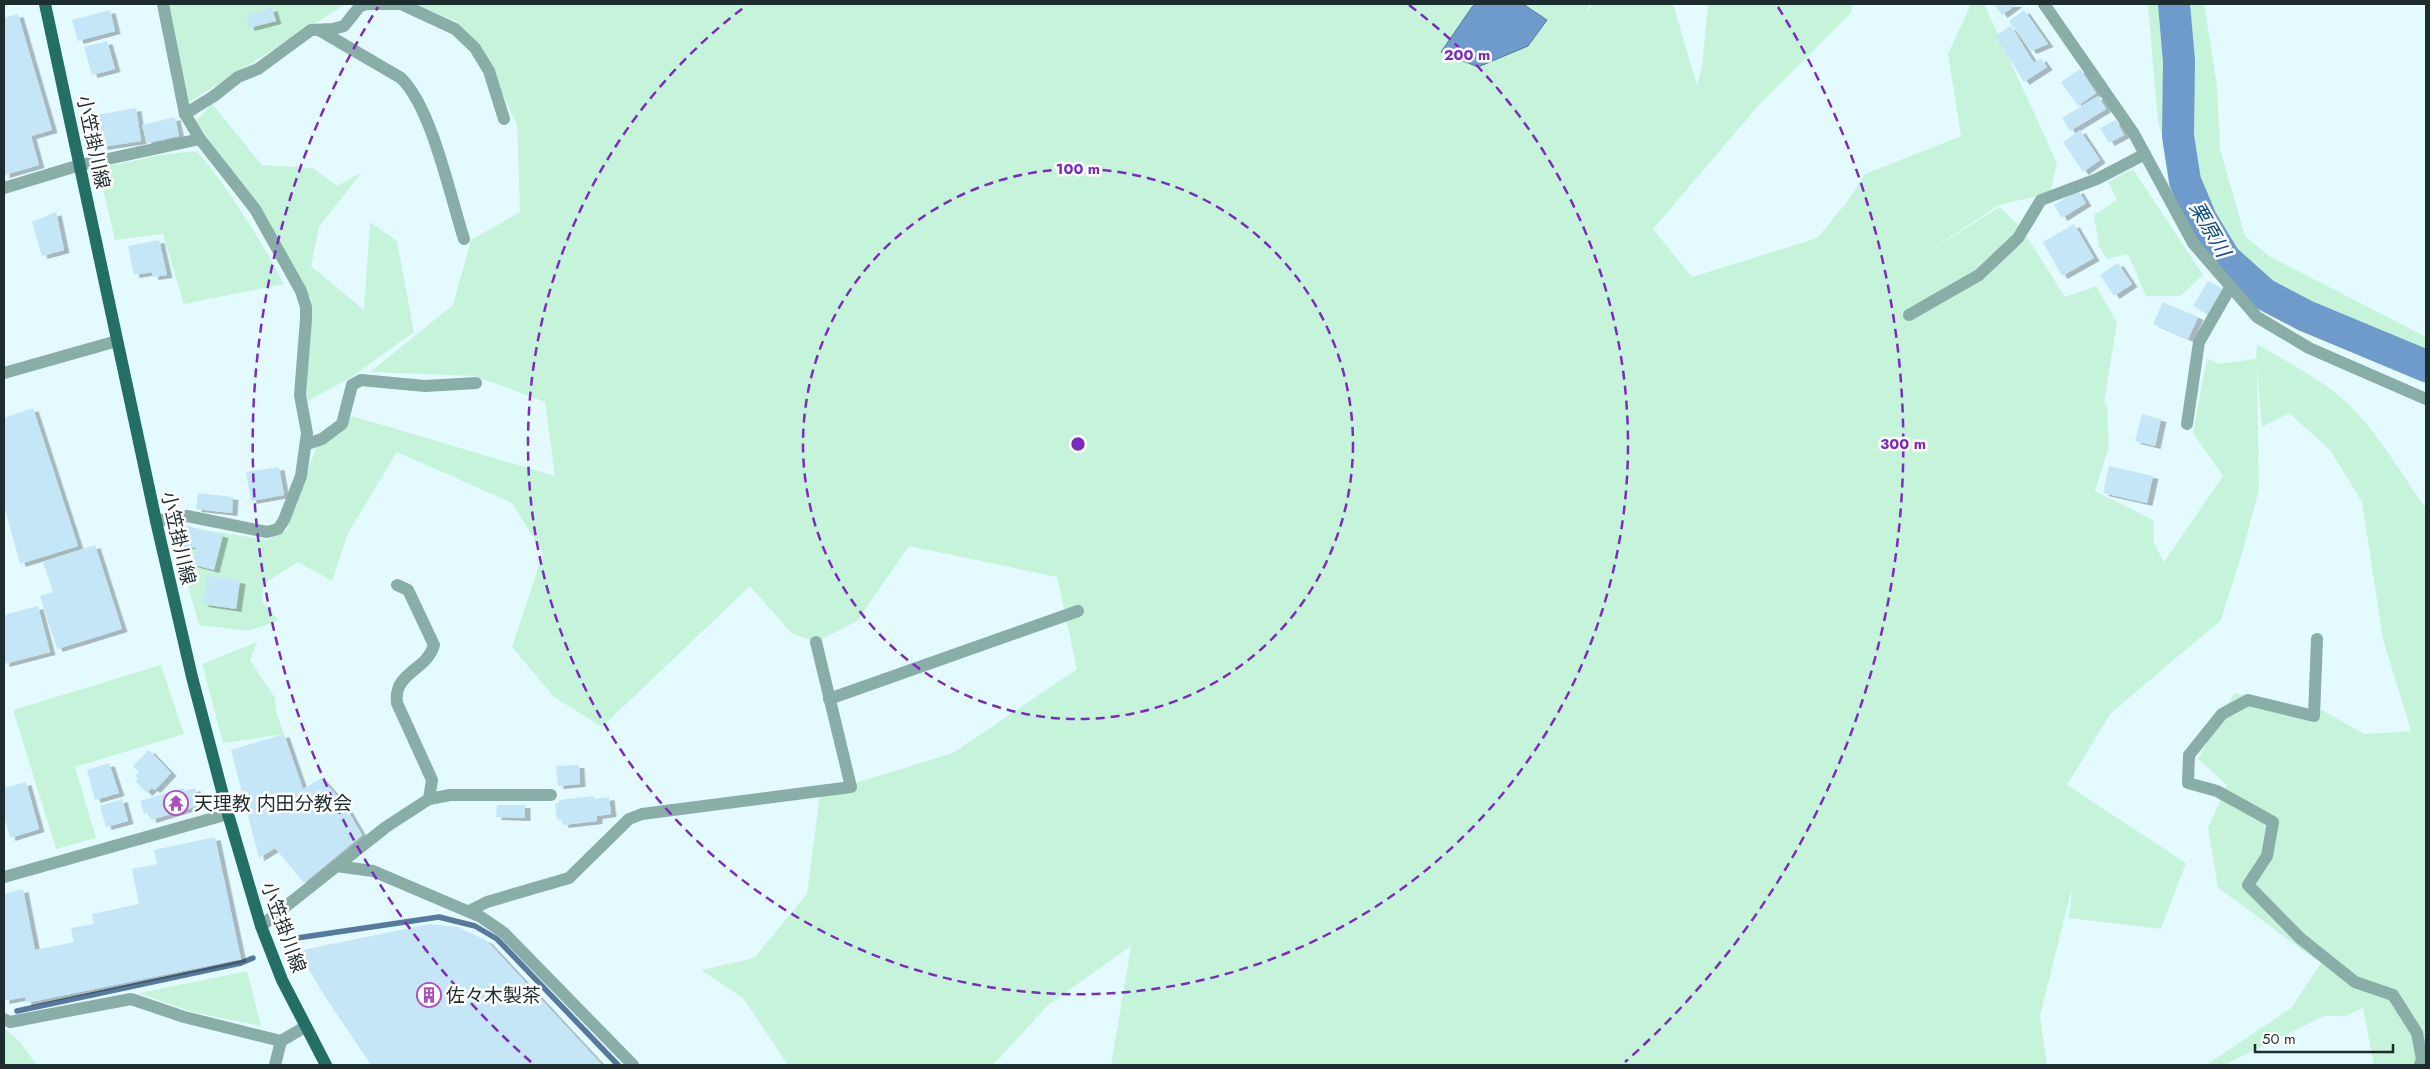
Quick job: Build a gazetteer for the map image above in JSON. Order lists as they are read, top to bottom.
{
  "streets": {
    "main road": ["小笠掛川線"]
  },
  "water": ["栗原川"],
  "places": {
    "temple": ["天理教 内田分教会"],
    "building": ["佐々木製茶"]
  },
  "scale_bar": "50 m",
  "rings": ["200 m", "100 m", "300 m"]
}
